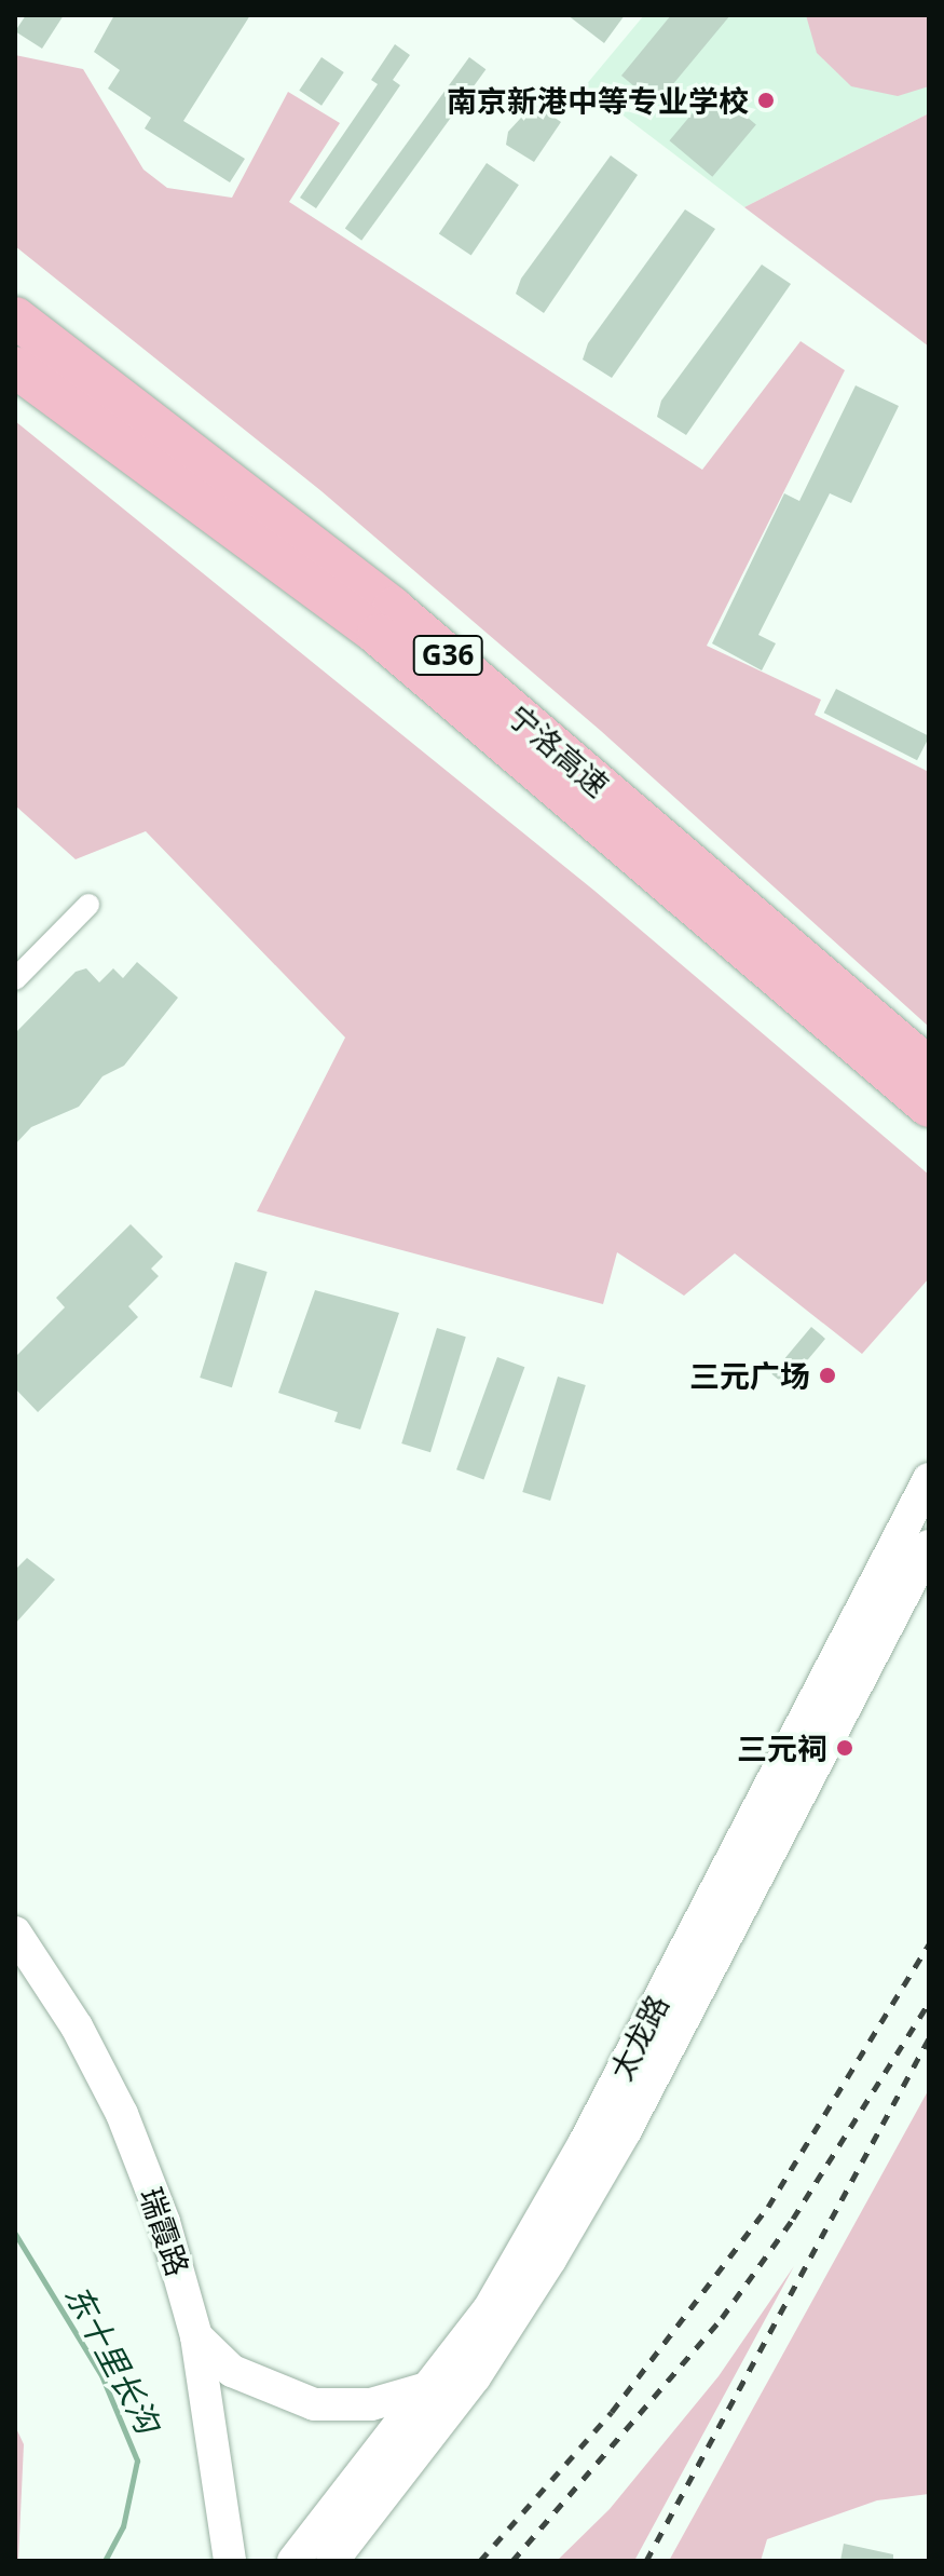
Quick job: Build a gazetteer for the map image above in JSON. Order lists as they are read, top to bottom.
{
  "streets": {
    "highway": ["G36", "宁洛高速"],
    "main road": ["太龙路", "瑞霞路"]
  },
  "water": ["东十里长沟"],
  "places": ["南京新港中等专业学校", "三元广场", "三元祠"]
}
